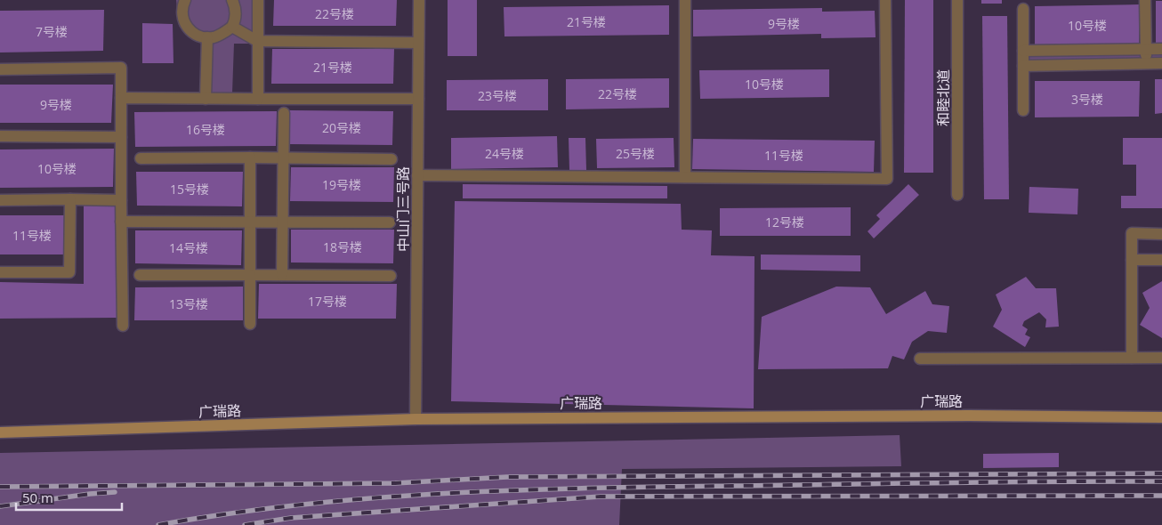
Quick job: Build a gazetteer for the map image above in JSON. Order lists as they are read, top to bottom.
{
  "streets": {
    "main road": ["广瑞路"],
    "street": ["和睦北道", "中山门三号路"]
  },
  "crossings": [
    ["中山门三号路", "广瑞路"]
  ],
  "house_numbers": [
    "22号楼",
    "21号楼",
    "9号楼",
    "10号楼",
    "7号楼",
    "21号楼",
    "10号楼",
    "22号楼",
    "23号楼",
    "3号楼",
    "9号楼",
    "20号楼",
    "16号楼",
    "24号楼",
    "25号楼",
    "11号楼",
    "10号楼",
    "19号楼",
    "15号楼",
    "12号楼",
    "11号楼",
    "18号楼",
    "14号楼",
    "17号楼",
    "13号楼"
  ],
  "scale_bar": "50 m"
}
